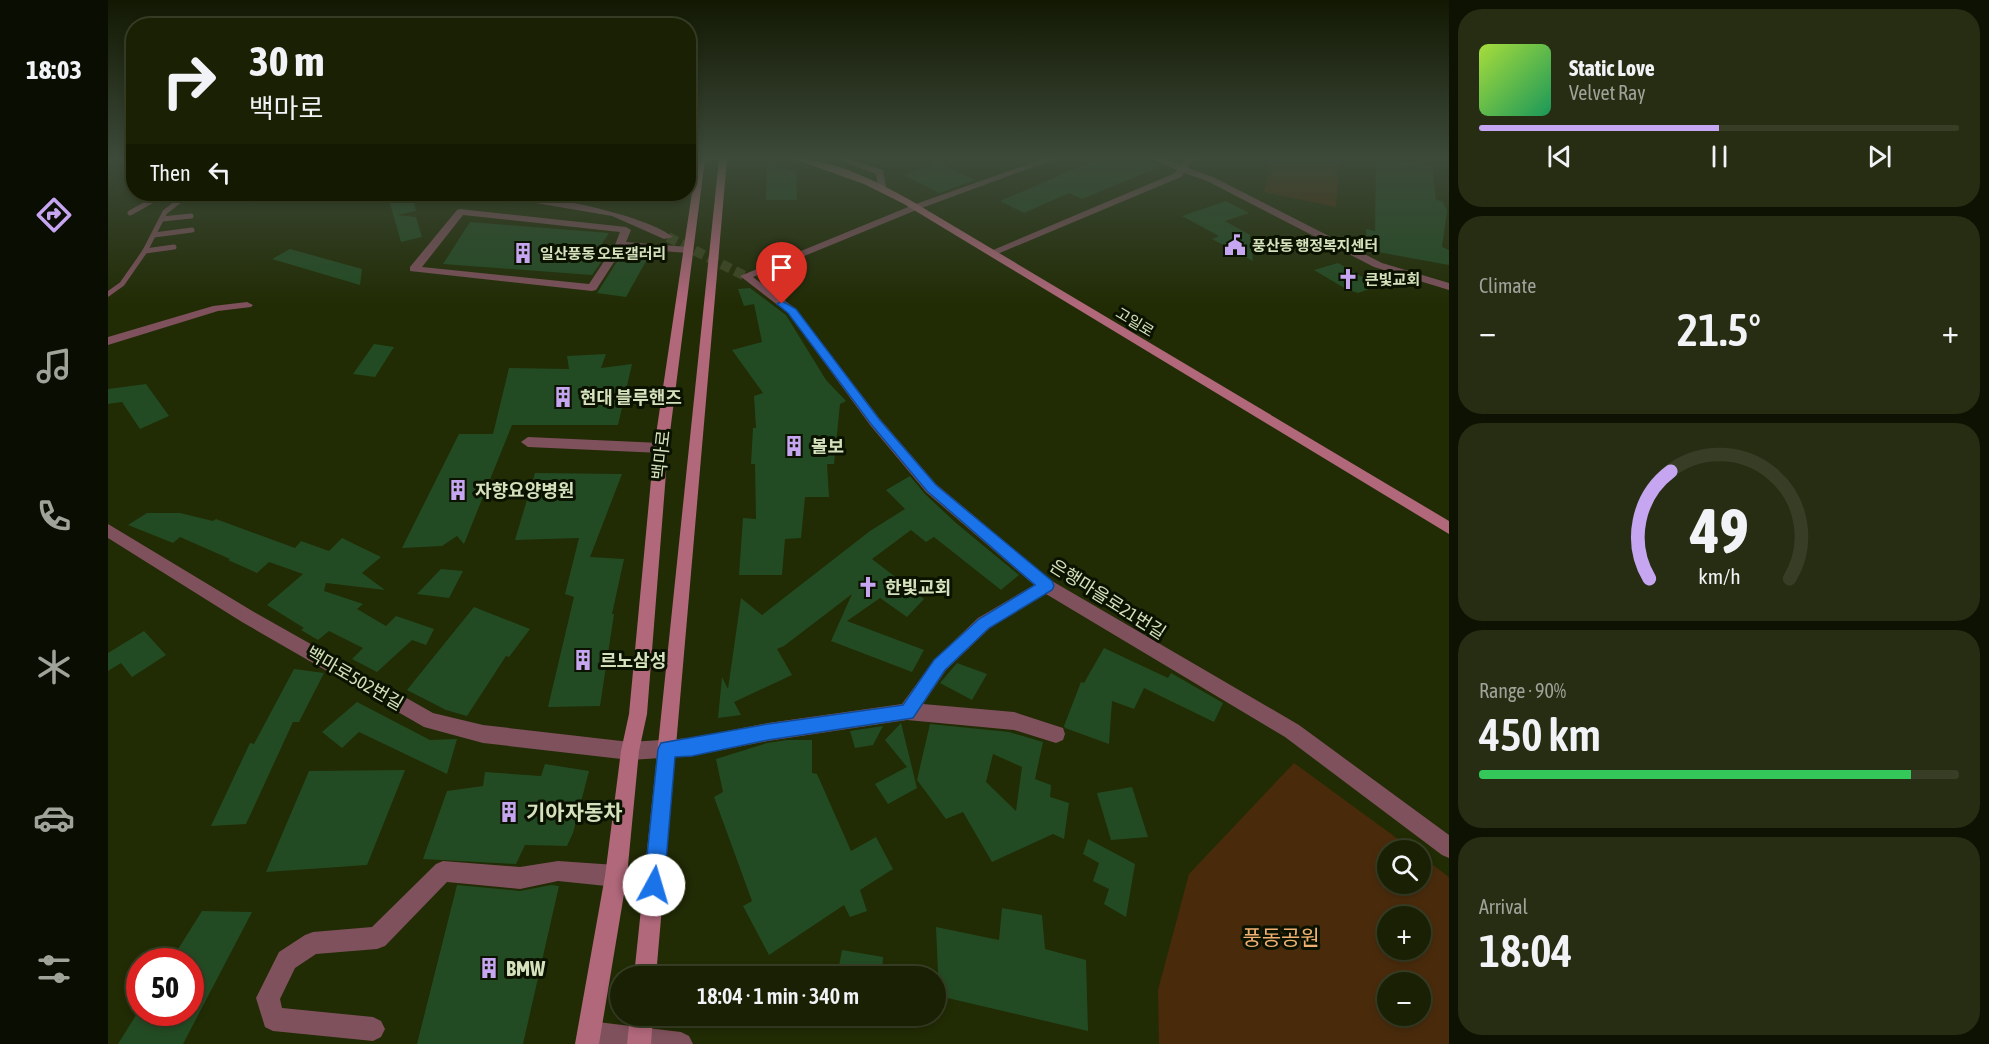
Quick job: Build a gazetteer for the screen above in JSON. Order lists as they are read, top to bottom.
{
  "streets": {
    "main road": ["고일로", "백마로"],
    "street": ["은행마을로21번길", "백마로502번길"]
  },
  "crossings": [
    ["백마로", "백마로502번길"]
  ],
  "parks": ["풍동공원"],
  "places": {
    "public building": ["풍산동 행정복지센터"],
    "building": [
      "일산풍동 오토갤러리",
      "현대 블루핸즈",
      "볼보",
      "자향요양병원",
      "르노삼성",
      "기아자동차",
      "BMW"
    ],
    "church": ["큰빛교회", "한빛교회"]
  },
  "page": {
    "tabs": "18:03",
    "turn": ["30 m", "백마로"],
    "song": ["Static Love", "Velvet Ray"],
    "then": "Then",
    "tile": [
      "Climate",
      ["Range · 90%", "450 km"],
      ["Arrival", "18:04"]
    ],
    "heat": ["−", "21.5°", "+"],
    "map_buttons": ["+", "−"],
    "limit": "50",
    "trip": "18:04 · 1 min · 340 m",
    "gauge": ["49", "km/h"]
  }
}
